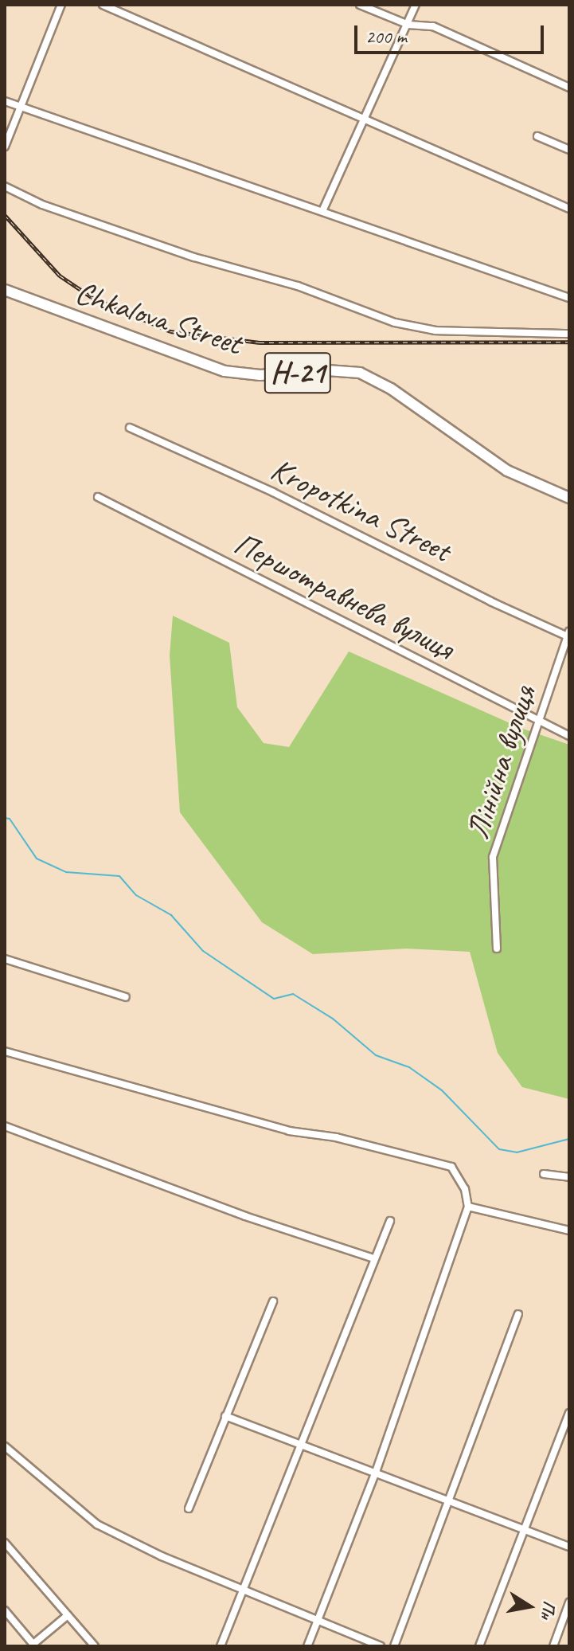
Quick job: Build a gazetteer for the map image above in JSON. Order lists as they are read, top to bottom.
{
  "streets": {
    "main road": ["Chkalova Street", "Н-21"],
    "street": ["Kropotkina Street", "Першотравнева вулиця", "Лінійна вулиця"]
  },
  "crossings": [
    ["Kropotkina Street", "Лінійна вулиця"],
    ["Першотравнева вулиця", "Лінійна вулиця"]
  ],
  "scale_bar": "200 m",
  "north": "right"
}
